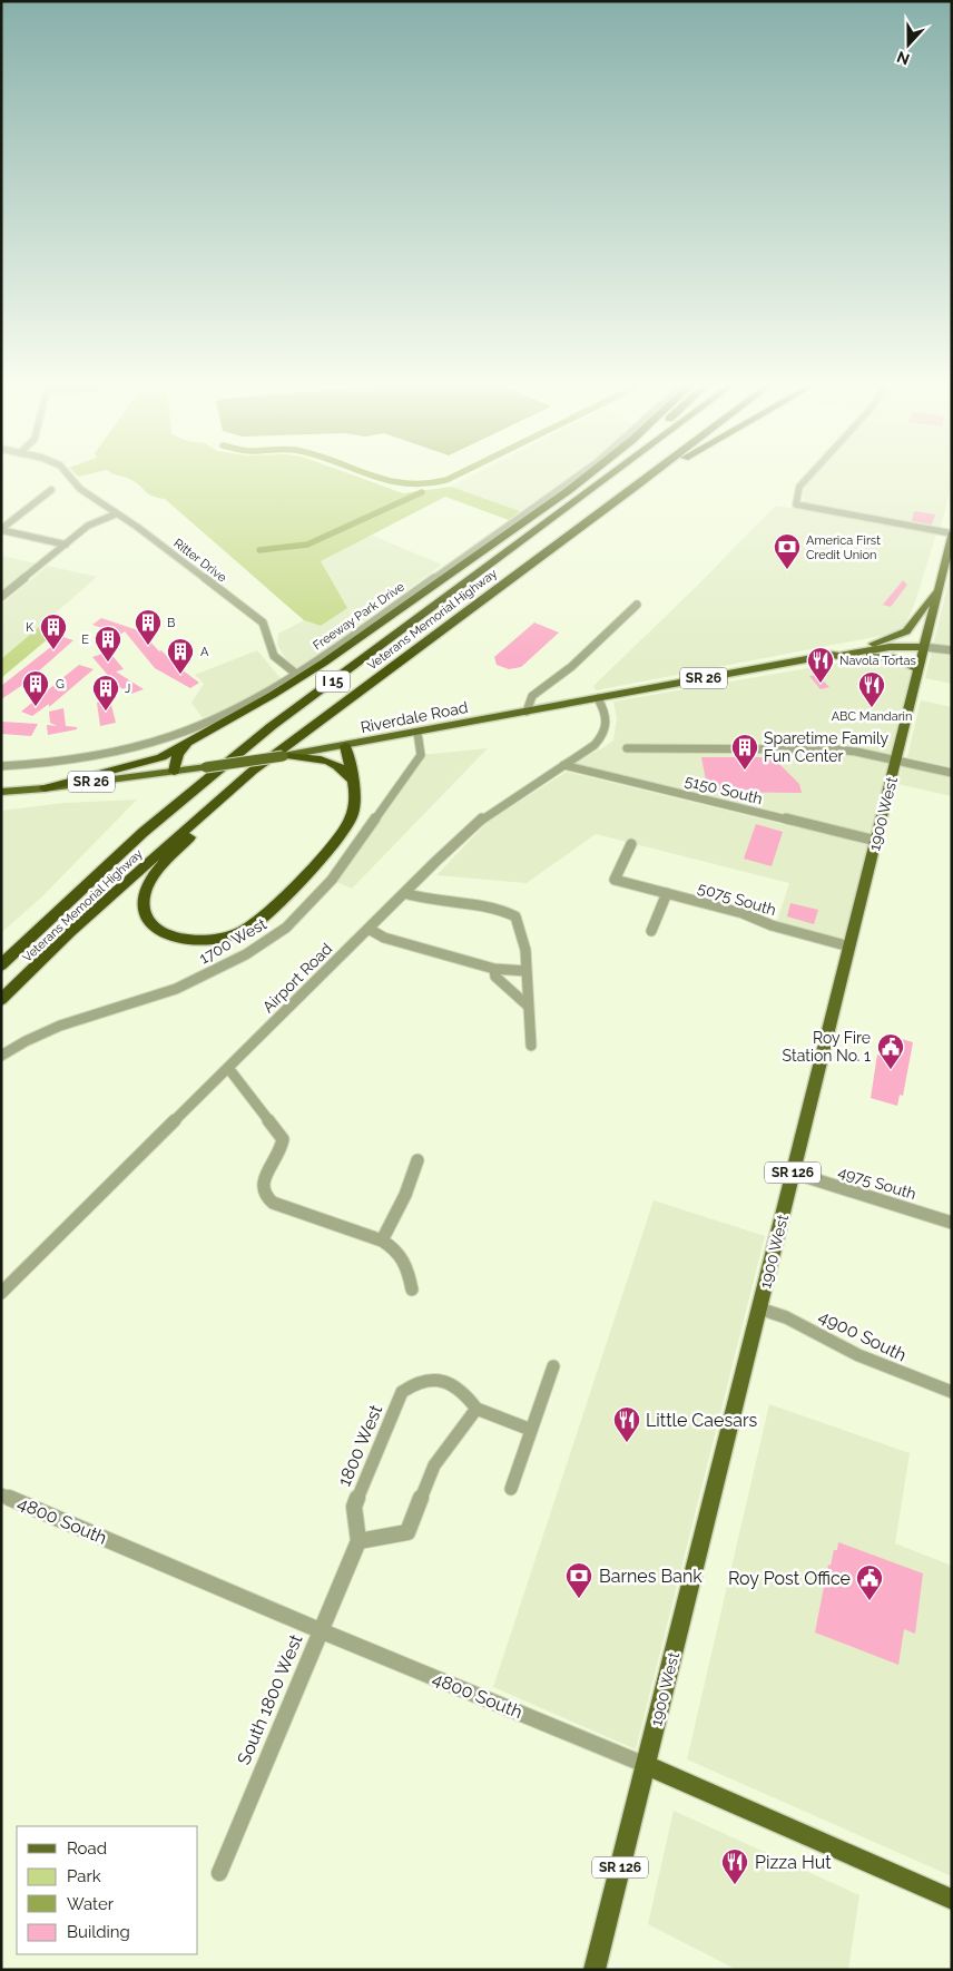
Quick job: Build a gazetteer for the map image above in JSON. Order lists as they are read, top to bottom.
{
  "streets": {
    "highway": ["Veterans Memorial Highway", "I 15"],
    "main road": [
      "SR 26",
      "Riverdale Road",
      "1900 West",
      "SR 126",
      "4800 South"
    ],
    "street": [
      "Ritter Drive",
      "Freeway Park Drive",
      "5150 South",
      "5075 South",
      "1700 West",
      "Airport Road",
      "4975 South",
      "4900 South",
      "1800 West",
      "South 1800 West"
    ]
  },
  "crossings": [
    ["Ritter Drive", "Freeway Park Drive"],
    ["Riverdale Road", "1900 West"],
    ["Riverdale Road", "1700 West"],
    ["Riverdale Road", "Airport Road"],
    ["5150 South", "1900 West"],
    ["5150 South", "Airport Road"],
    ["1900 West", "5075 South"],
    ["1900 West", "4975 South"],
    ["1900 West", "4900 South"],
    ["1900 West", "4800 South"],
    ["1800 West", "South 1800 West"],
    ["4800 South", "South 1800 West"]
  ],
  "places": {
    "bank": ["America First Credit Union", "Barnes Bank"],
    "building": [
      "B",
      "K",
      "E",
      "A",
      "G",
      "J",
      "Sparetime Family Fun Center"
    ],
    "restaurant": [
      "Navola Tortas",
      "ABC Mandarin",
      "Little Caesars",
      "Pizza Hut"
    ],
    "public building": ["Roy Fire Station No. 1", "Roy Post Office"]
  },
  "legend": [
    "Road",
    "Park",
    "Water",
    "Building"
  ],
  "north": "bottom"
}
